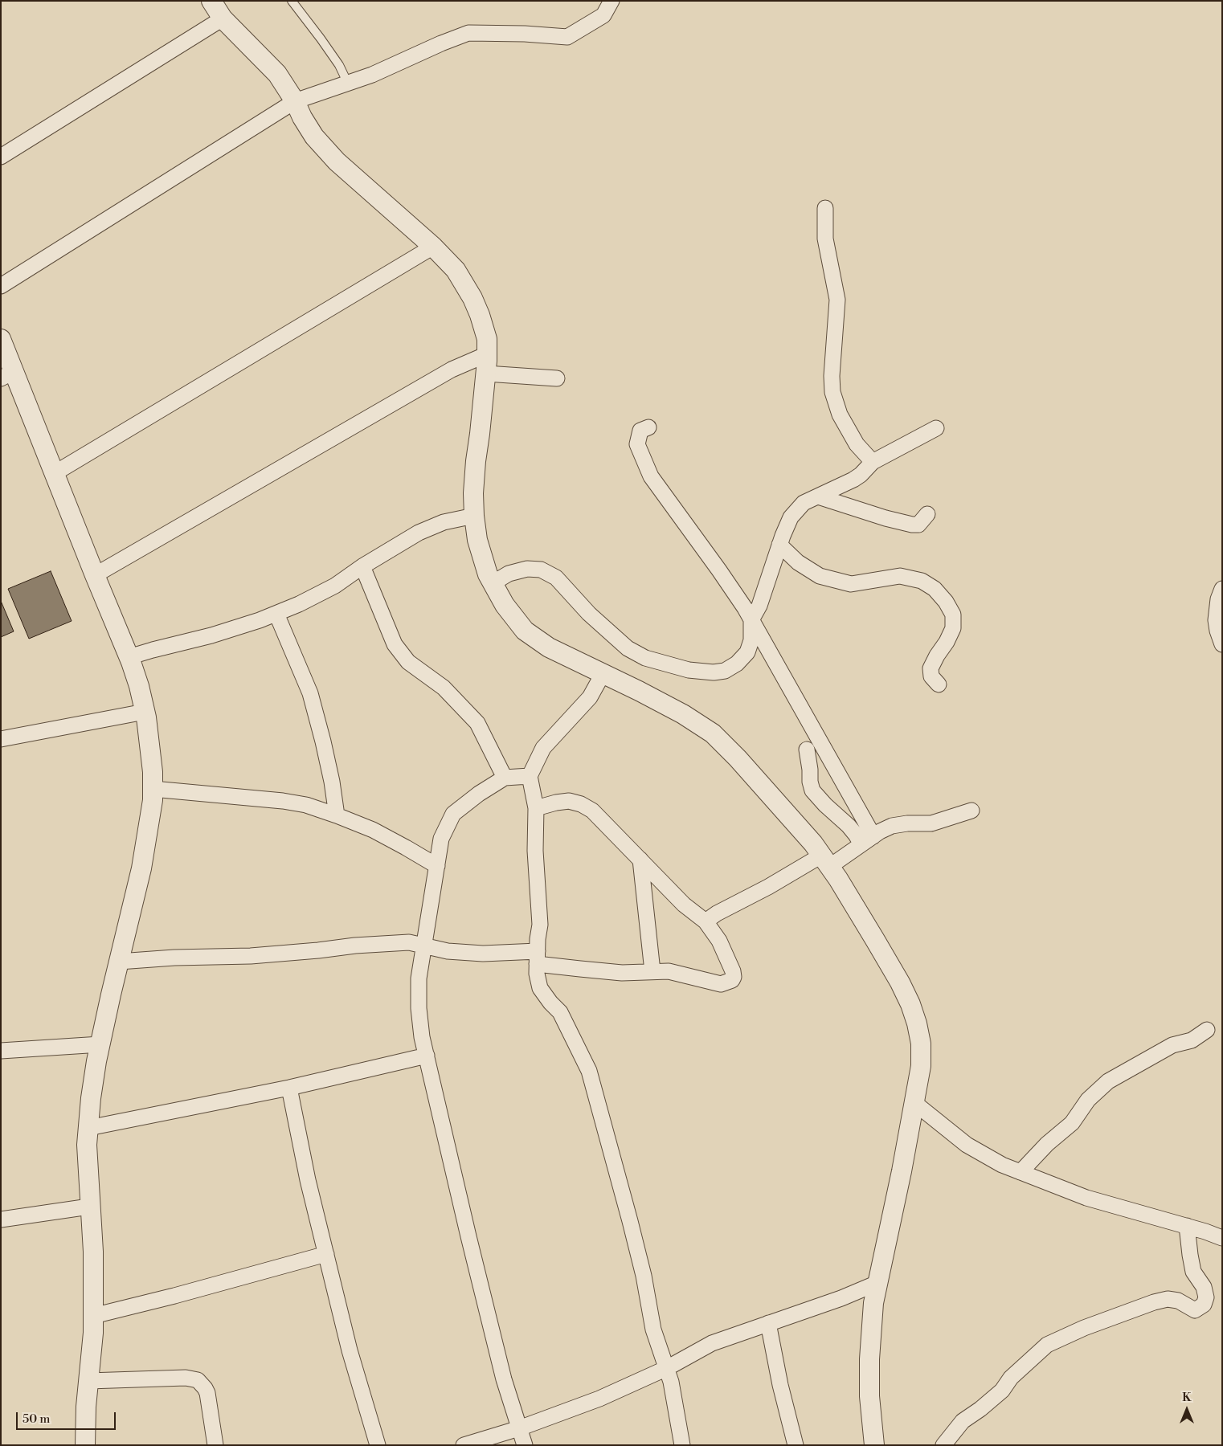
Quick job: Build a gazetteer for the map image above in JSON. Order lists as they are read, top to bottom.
{
  "scale_bar": "50 m",
  "north": "top"
}
